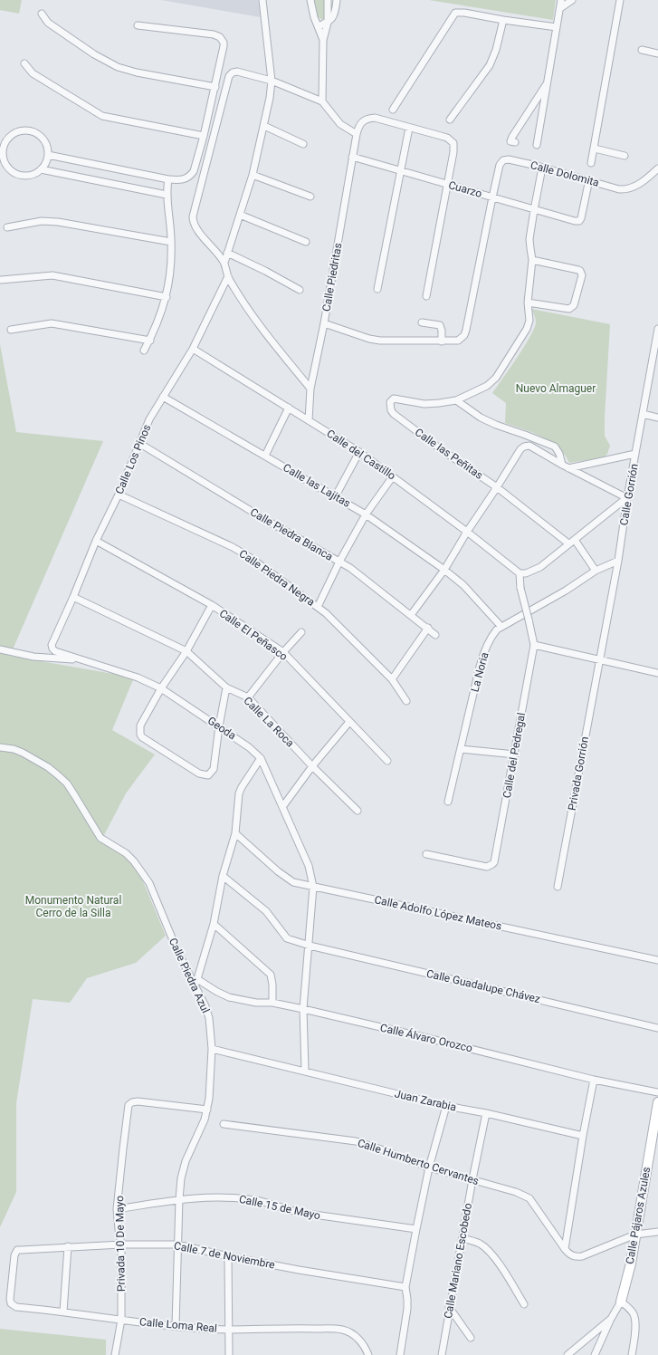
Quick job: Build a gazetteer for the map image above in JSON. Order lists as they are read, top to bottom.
{
  "streets": {
    "street": [
      "Calle Dolomita",
      "Cuarzo",
      "Calle Piedritas",
      "Calle las Peñitas",
      "Calle del Castillo",
      "Calle Los Pinos",
      "Calle las Lajitas",
      "Calle Gorrión",
      "Calle Piedra Blanca",
      "Calle Piedra Negra",
      "Calle El Peñasco",
      "La Noria",
      "Calle La Roca",
      "Geoda",
      "Calle del Pedregal",
      "Privada Gorrión",
      "Calle Adolfo López Mateos",
      "Calle Piedra Azul",
      "Calle Guadalupe Chávez",
      "Calle Álvaro Orozco",
      "Juan Zarabia",
      "Calle Humberto Cervantes",
      "Calle 15 de Mayo",
      "Calle Pájaros Azules",
      "Privada 10 De Mayo",
      "Calle 7 de Noviembre",
      "Calle Mariano Escobedo",
      "Calle Loma Real"
    ]
  },
  "crossings": [
    ["Calle Dolomita", "Cuarzo"],
    ["Cuarzo", "Calle Piedritas"],
    ["Calle Piedritas", "Calle del Castillo"],
    ["Calle las Peñitas", "La Noria"],
    ["Calle del Castillo", "Calle Los Pinos"],
    ["Calle Los Pinos", "Calle las Lajitas"],
    ["Calle Los Pinos", "Calle Piedra Blanca"],
    ["Calle Los Pinos", "Calle Piedra Negra"],
    ["Calle Los Pinos", "Calle El Peñasco"],
    ["Calle Los Pinos", "Calle La Roca"],
    ["Calle Los Pinos", "Geoda"],
    ["Calle las Lajitas", "La Noria"],
    ["Calle Gorrión", "Privada Gorrión"],
    ["Geoda", "Calle Adolfo López Mateos"],
    ["Geoda", "Calle Guadalupe Chávez"],
    ["Geoda", "Calle Álvaro Orozco"],
    ["Geoda", "Juan Zarabia"],
    ["Calle Piedra Azul", "Juan Zarabia"],
    ["Calle Piedra Azul", "Calle 15 de Mayo"],
    ["Calle Piedra Azul", "Privada 10 De Mayo"],
    ["Calle Piedra Azul", "Calle 7 de Noviembre"],
    ["Calle Piedra Azul", "Calle Loma Real"],
    ["Juan Zarabia", "Calle Mariano Escobedo"],
    ["Calle Humberto Cervantes", "Calle Mariano Escobedo"],
    ["Calle 15 de Mayo", "Privada 10 De Mayo"],
    ["Privada 10 De Mayo", "Calle 7 de Noviembre"],
    ["Privada 10 De Mayo", "Calle Loma Real"],
    ["Calle 7 de Noviembre", "Calle Loma Real"]
  ],
  "parks": ["Nuevo Almaguer", "Monumento Natural Cerro de la Silla"]
}
